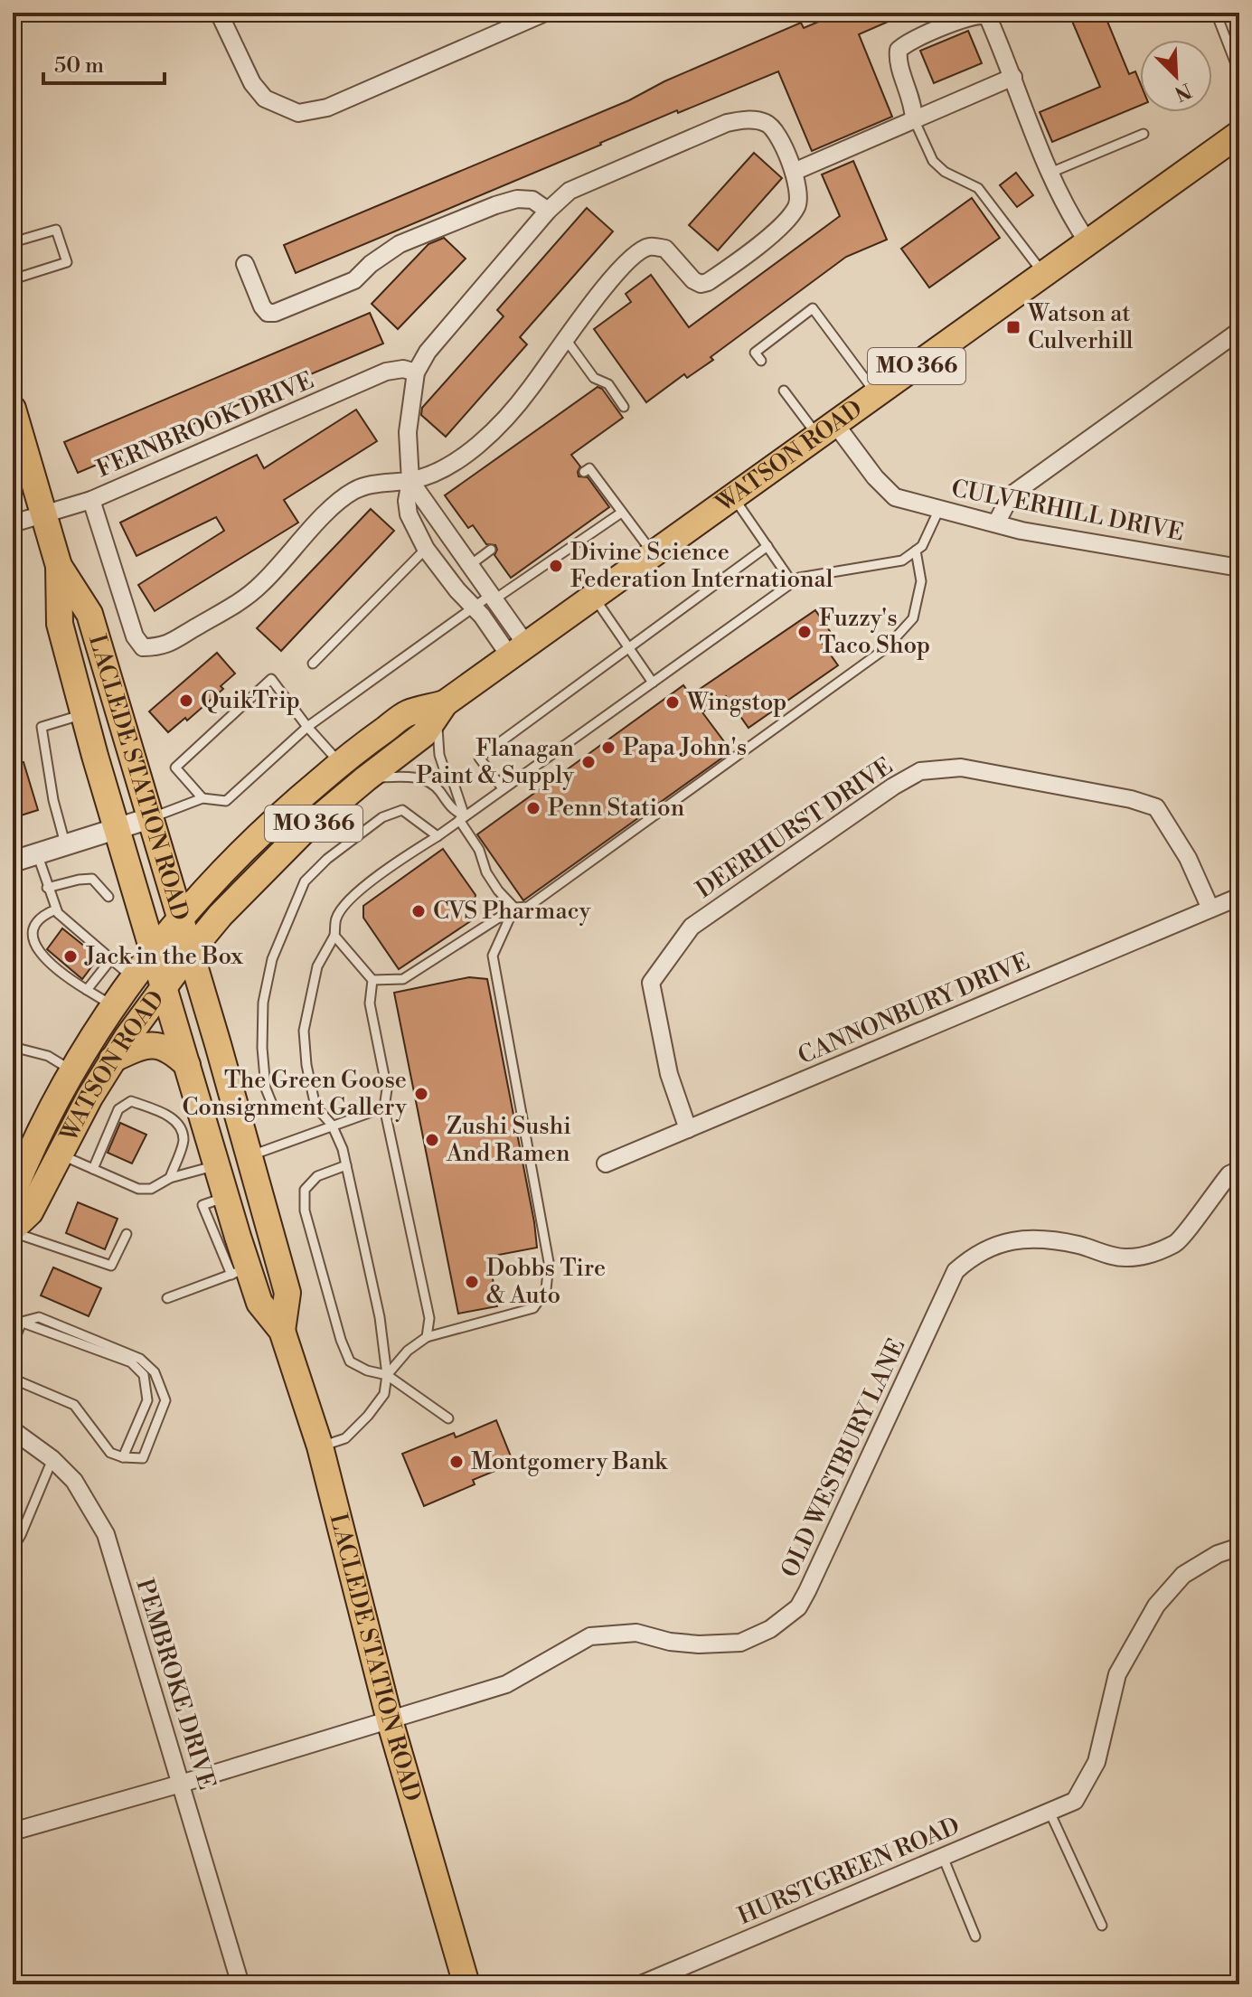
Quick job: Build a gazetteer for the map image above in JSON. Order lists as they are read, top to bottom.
{
  "streets": {
    "main road": ["MO 366", "WATSON ROAD", "LACLEDE STATION ROAD"],
    "street": [
      "FERNBROOK DRIVE",
      "CULVERHILL DRIVE",
      "DEERHURST DRIVE",
      "CANNONBURY DRIVE",
      "OLD WESTBURY LANE",
      "PEMBROKE DRIVE",
      "HURSTGREEN ROAD"
    ]
  },
  "crossings": [
    ["FERNBROOK DRIVE", "LACLEDE STATION ROAD"],
    ["WATSON ROAD", "CULVERHILL DRIVE"],
    ["WATSON ROAD", "LACLEDE STATION ROAD"],
    ["LACLEDE STATION ROAD", "OLD WESTBURY LANE"],
    ["DEERHURST DRIVE", "CANNONBURY DRIVE"],
    ["OLD WESTBURY LANE", "PEMBROKE DRIVE"]
  ],
  "places": {
    "transit": ["Watson at Culverhill"],
    "other": [
      "Divine Science Federation International",
      "Fuzzy's Taco Shop",
      "QuikTrip",
      "Wingstop",
      "Papa John's",
      "Flanagan Paint & Supply",
      "Penn Station",
      "CVS Pharmacy",
      "Jack in the Box",
      "The Green Goose Consignment Gallery",
      "Zushi Sushi And Ramen",
      "Dobbs Tire & Auto",
      "Montgomery Bank"
    ]
  },
  "scale_bar": "50 m",
  "north": "bottom right"
}
